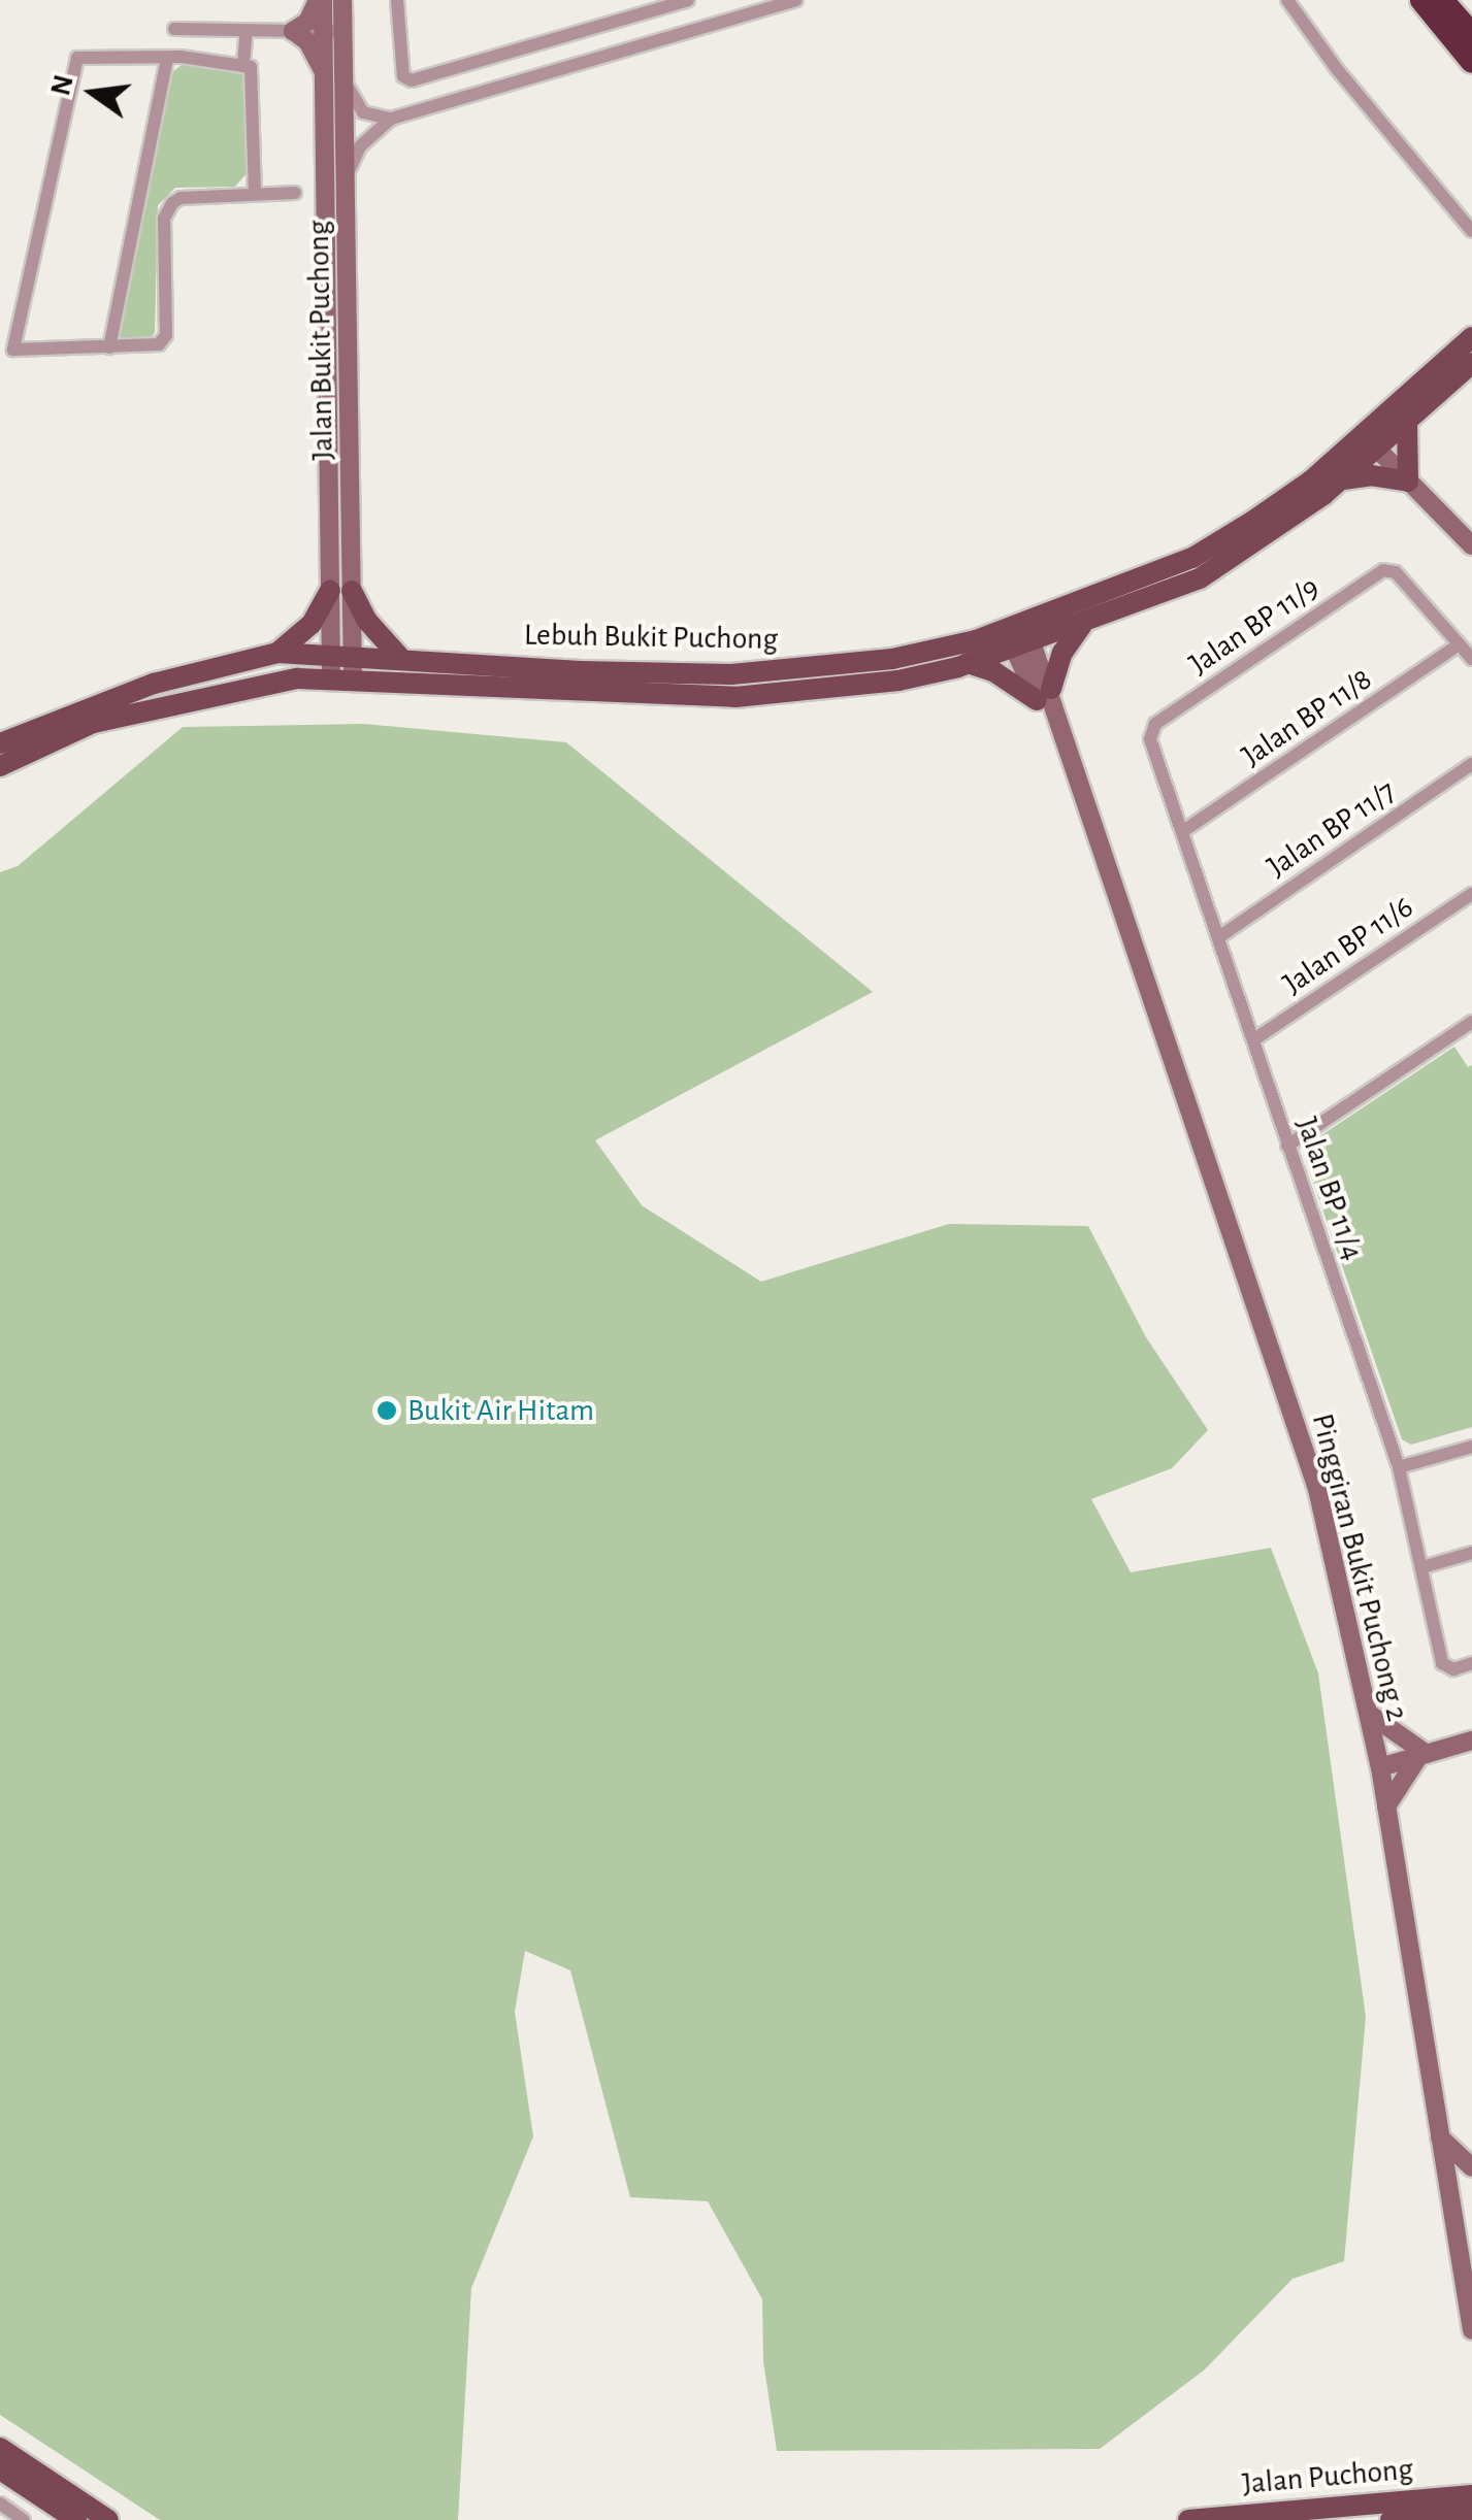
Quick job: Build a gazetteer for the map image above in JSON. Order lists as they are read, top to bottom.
{
  "streets": {
    "main road": ["Lebuh Bukit Puchong", "Jalan Puchong"],
    "street": [
      "Jalan Bukit Puchong",
      "Jalan BP 11/9",
      "Jalan BP 11/8",
      "Jalan BP 11/7",
      "Jalan BP 11/6",
      "Jalan BP 11/4",
      "Pinggiran Bukit Puchong 2"
    ]
  },
  "crossings": [
    ["Jalan Bukit Puchong", "Lebuh Bukit Puchong"],
    ["Jalan BP 11/9", "Jalan BP 11/8"],
    ["Jalan BP 11/9", "Jalan BP 11/4"],
    ["Lebuh Bukit Puchong", "Pinggiran Bukit Puchong 2"],
    ["Jalan BP 11/8", "Jalan BP 11/4"],
    ["Jalan BP 11/7", "Jalan BP 11/4"],
    ["Jalan BP 11/6", "Jalan BP 11/4"]
  ],
  "places": ["Bukit Air Hitam"],
  "north": "left"
}
